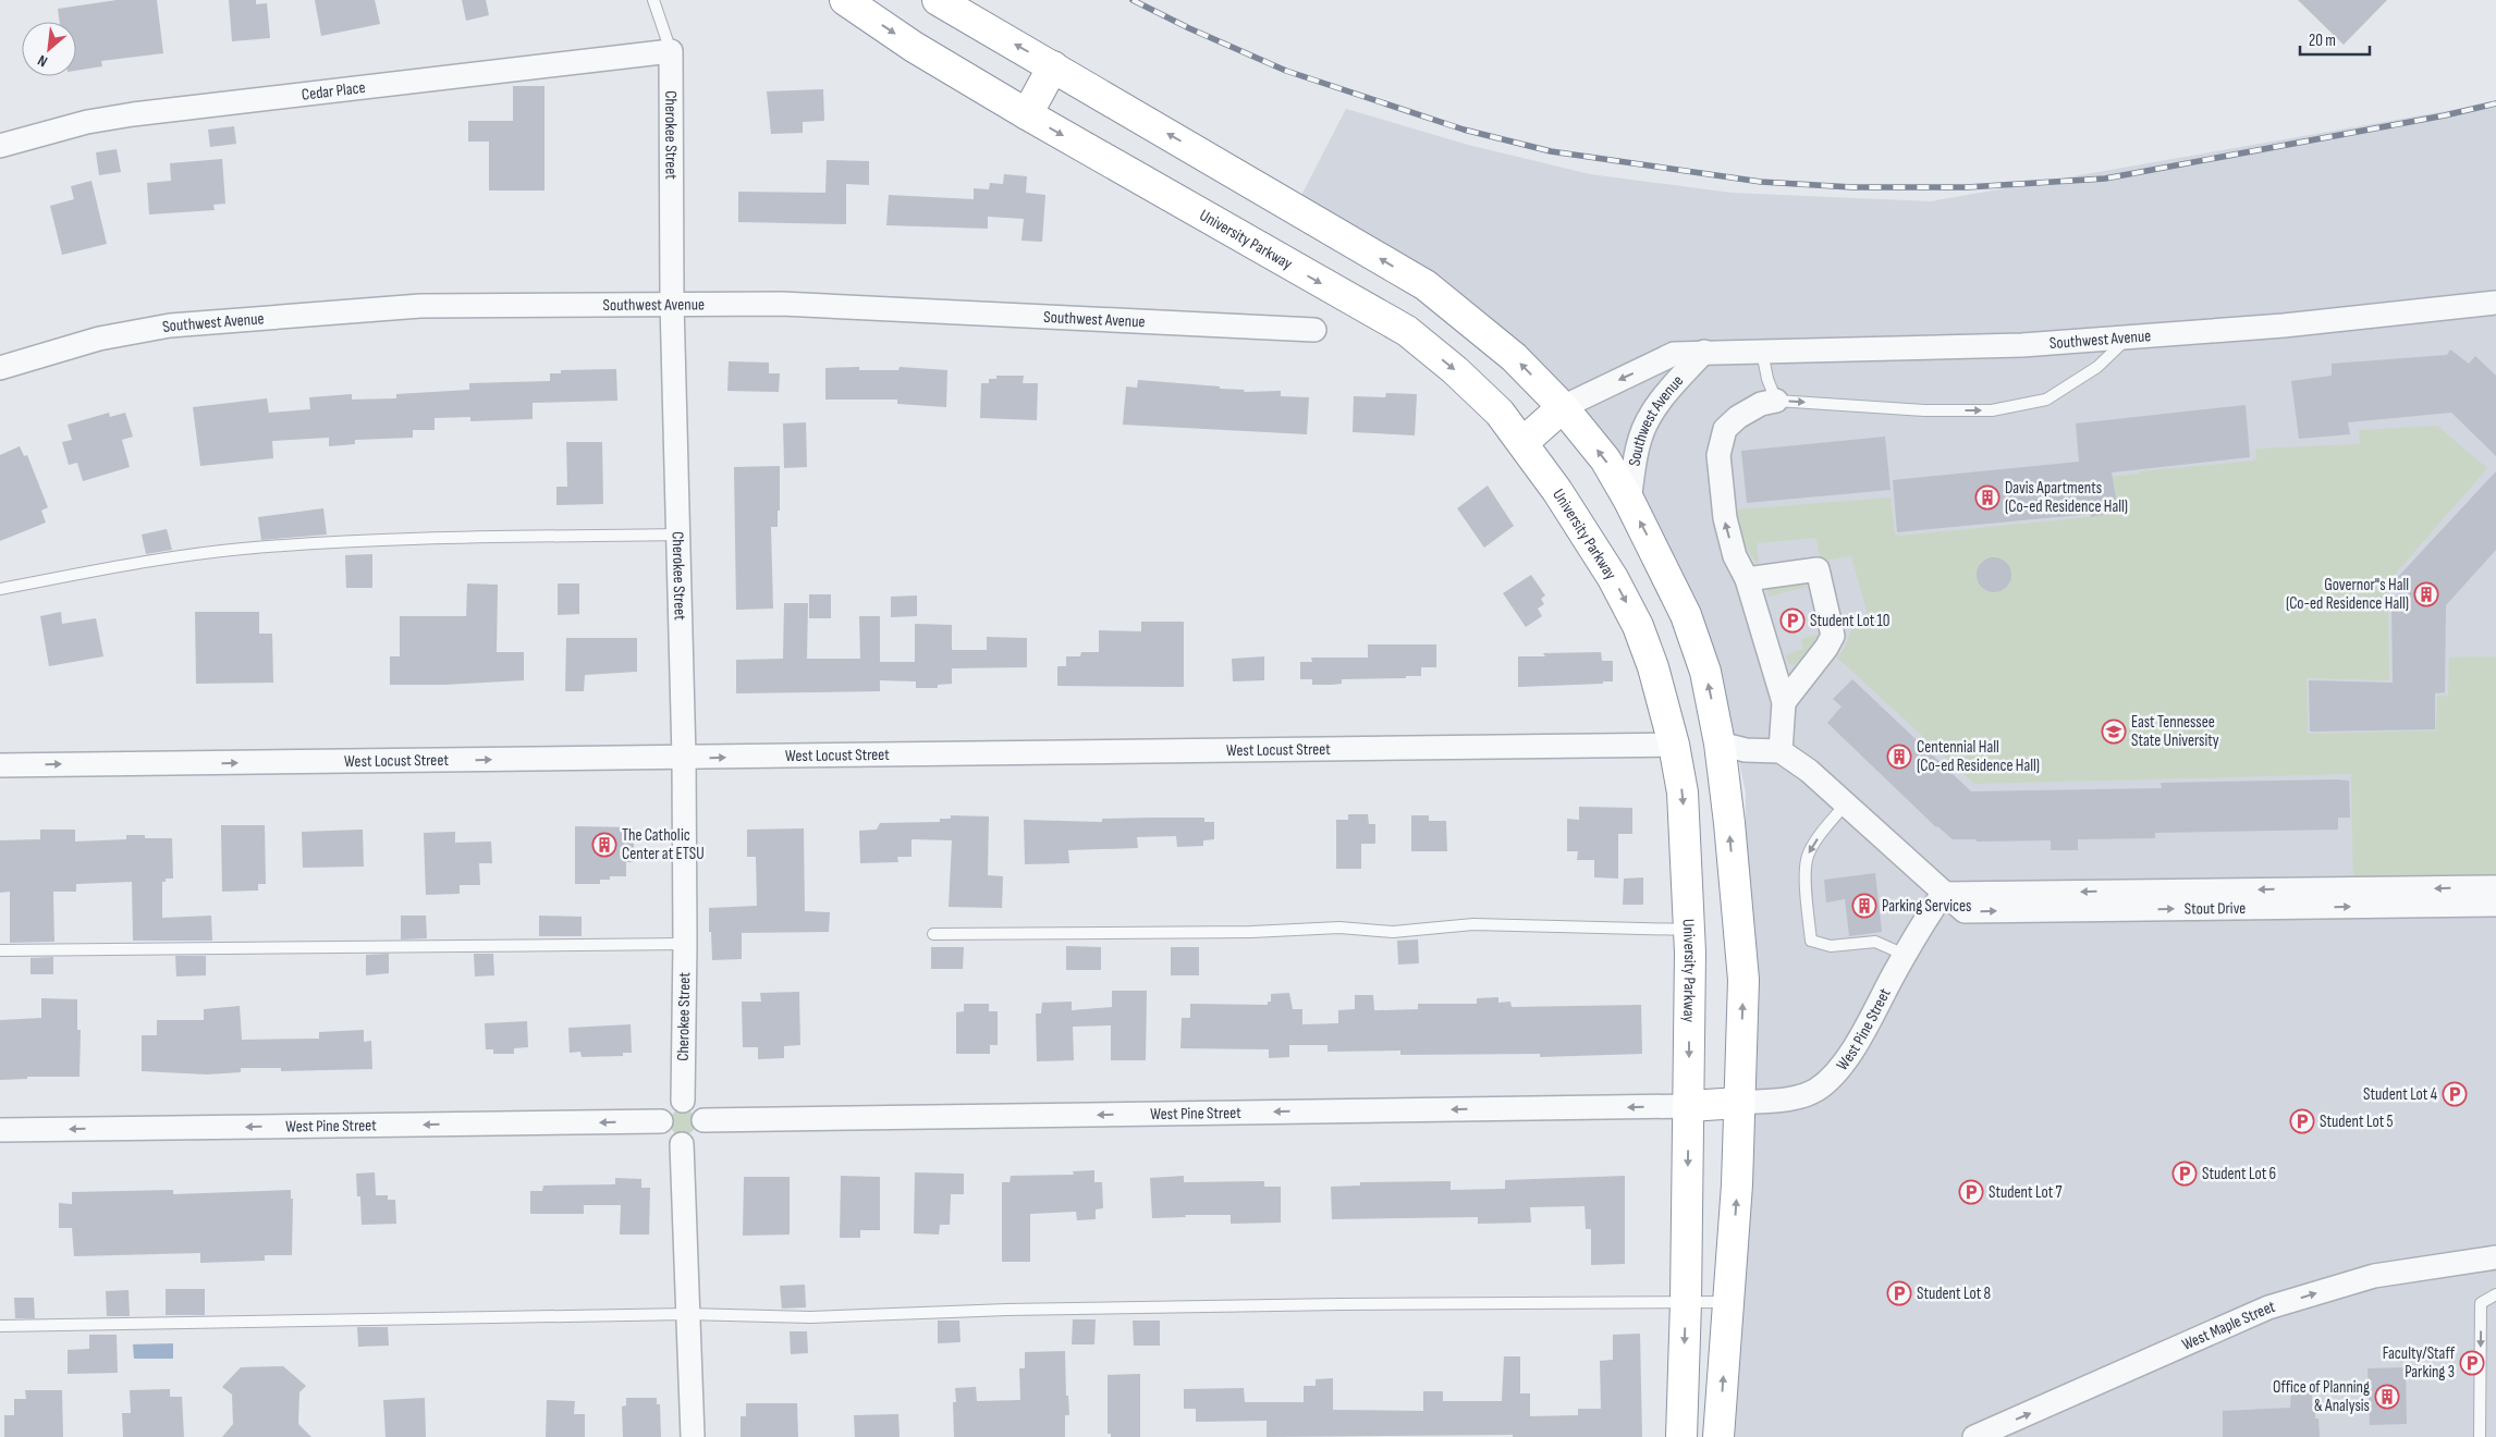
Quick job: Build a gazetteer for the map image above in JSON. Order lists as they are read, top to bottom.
{
  "streets": {
    "highway": ["University Parkway"],
    "street": [
      "Cedar Place",
      "Cherokee Street",
      "Southwest Avenue",
      "West Locust Street",
      "Stout Drive",
      "West Pine Street",
      "West Maple Street"
    ]
  },
  "crossings": [
    ["Cedar Place", "Cherokee Street"],
    ["Cherokee Street", "Southwest Avenue"],
    ["Cherokee Street", "West Locust Street"],
    ["Cherokee Street", "West Pine Street"],
    ["University Parkway", "West Locust Street"],
    ["University Parkway", "West Pine Street"],
    ["Stout Drive", "West Pine Street"]
  ],
  "one_way": [
    "University Parkway",
    "West Locust Street",
    "West Pine Street",
    "West Maple Street"
  ],
  "places": {
    "building": [
      "Davis Apartments (Co-ed Residence Hall)",
      "Governor\"s Hall (Co-ed Residence Hall)",
      "Centennial Hall (Co-ed Residence Hall)",
      "The Catholic Center at ETSU",
      "Parking Services",
      "Office of Planning & Analysis"
    ],
    "parking": [
      "Student Lot 10",
      "Student Lot 4",
      "Student Lot 5",
      "Student Lot 6",
      "Student Lot 7",
      "Student Lot 8",
      "Faculty/Staff Parking 3"
    ],
    "school or university": ["East Tennessee State University"]
  },
  "scale_bar": "20 m",
  "north": "bottom left"
}
